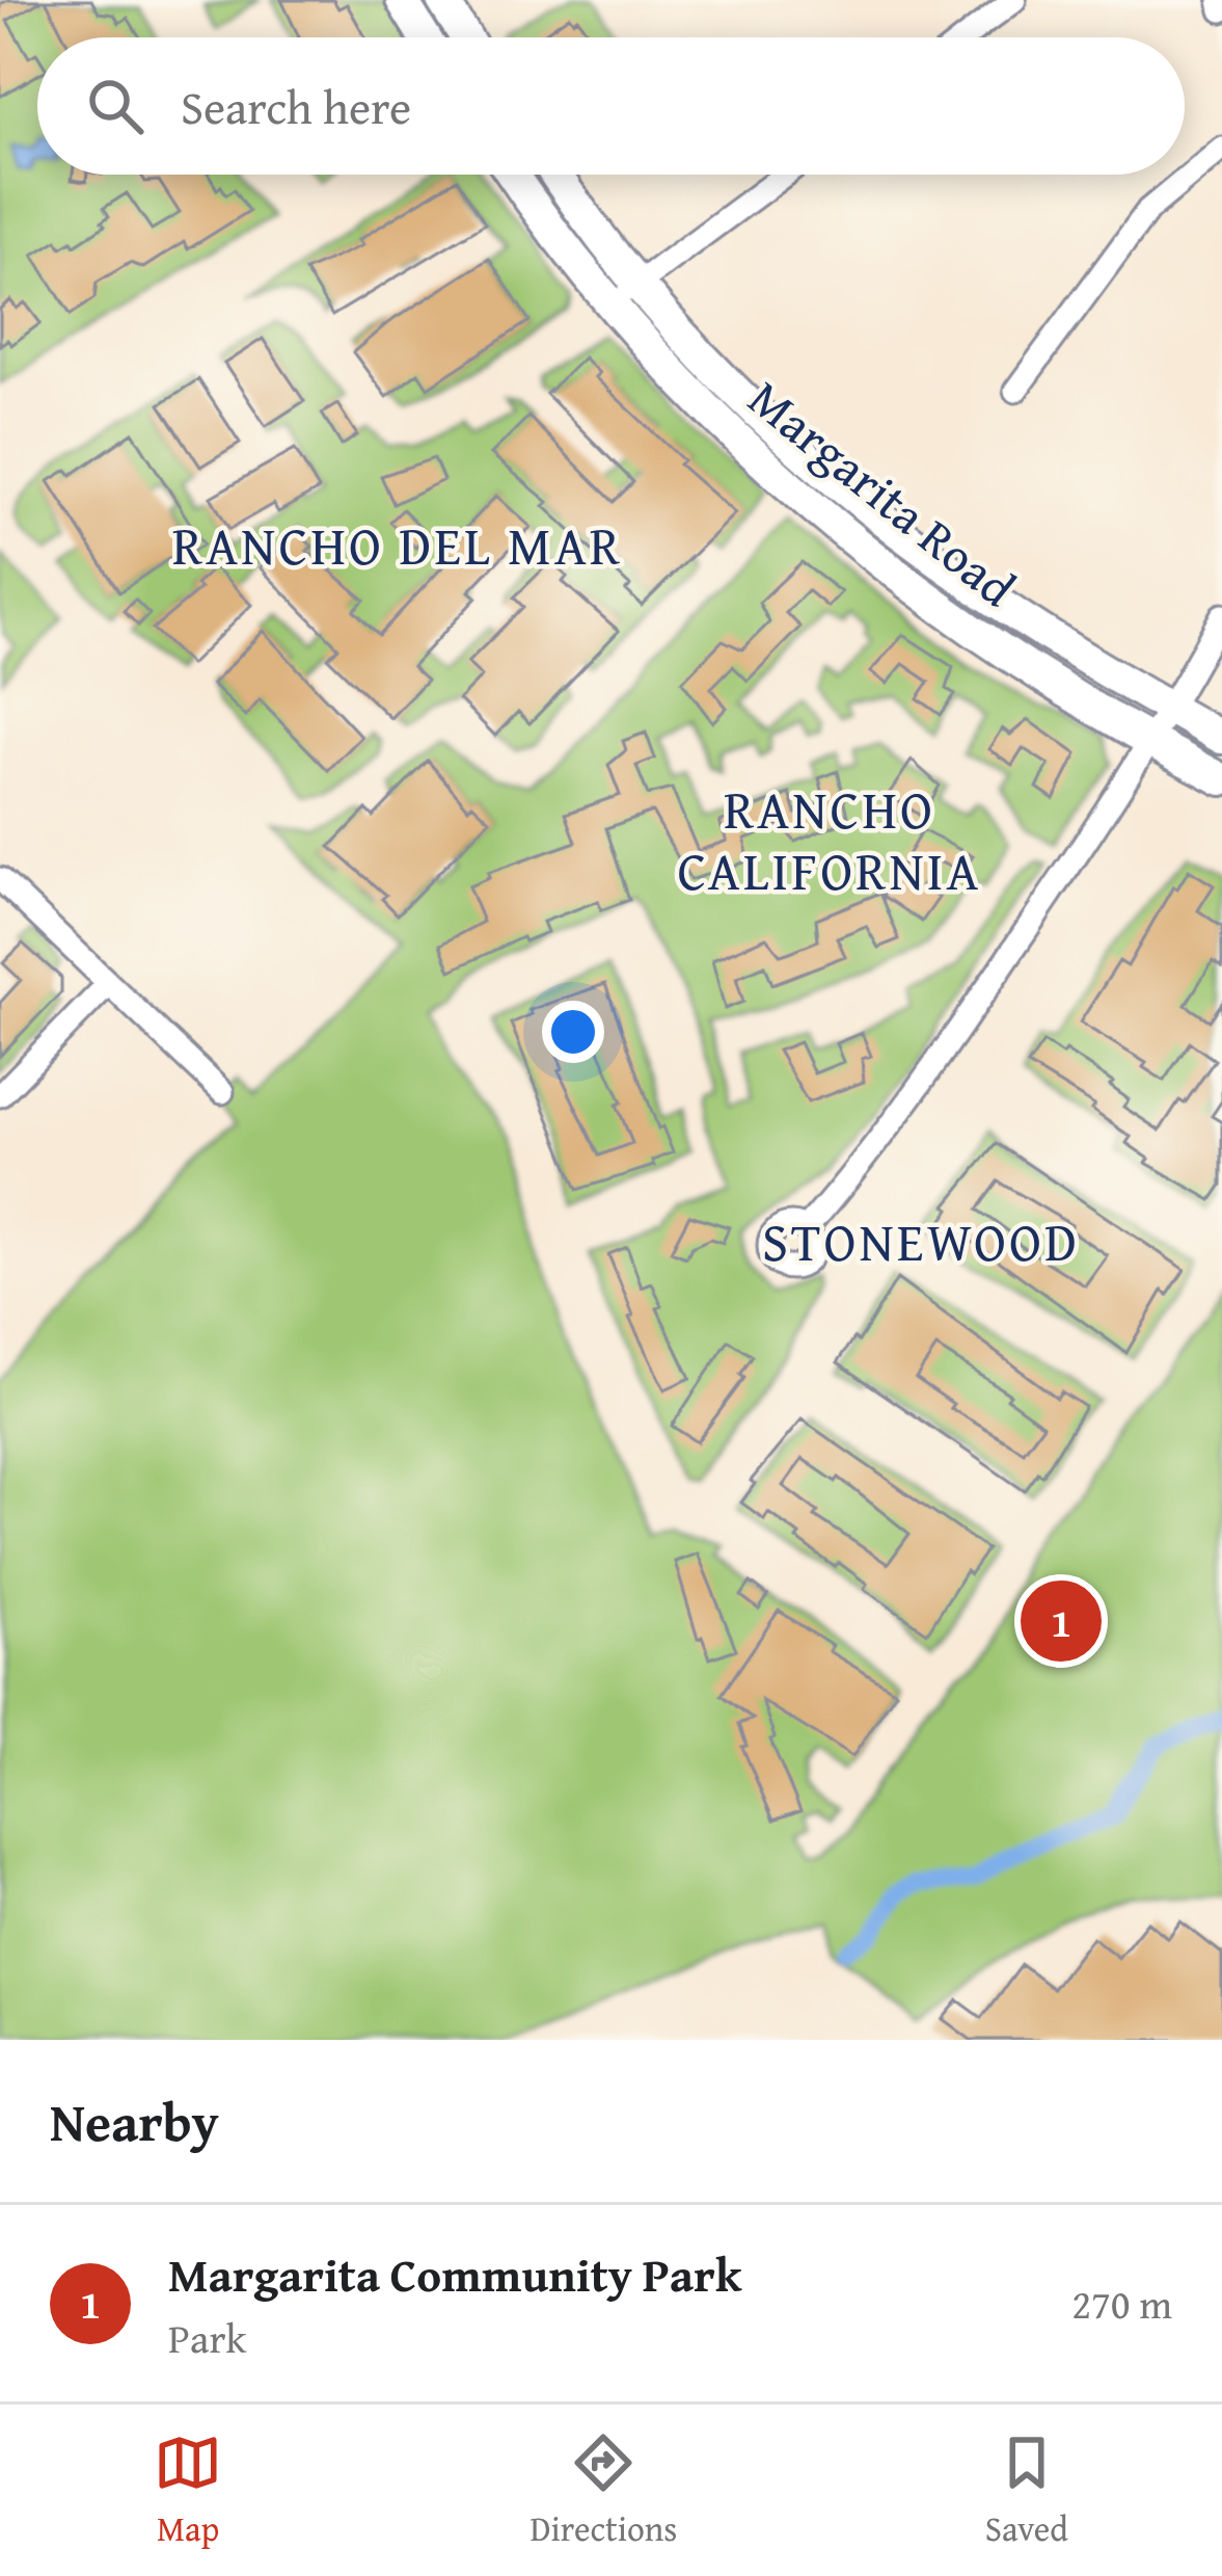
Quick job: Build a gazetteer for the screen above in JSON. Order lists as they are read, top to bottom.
{
  "streets": {
    "main road": ["Margarita Road"]
  },
  "districts": ["RANCHO DEL MAR", "RANCHO CALIFORNIA", "STONEWOOD"],
  "page": {
    "search": "Search here",
    "pins": "1",
    "heading": "Nearby",
    "list": [
      {
        "mark": "1",
        "name": "Margarita Community Park",
        "note": "Park",
        "value": "270 m"
      }
    ],
    "nav": ["Map", "Directions", "Saved"]
  }
}
